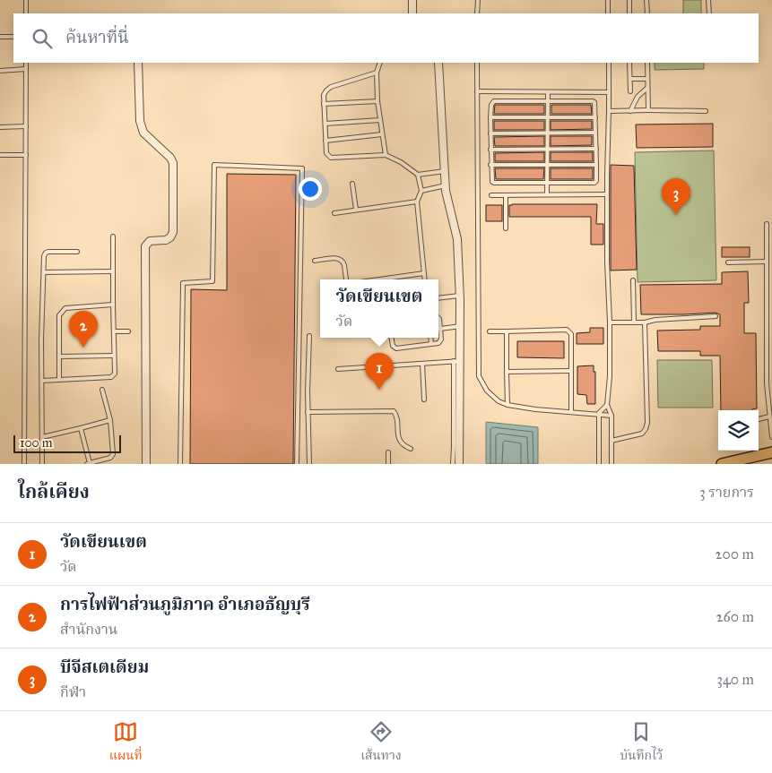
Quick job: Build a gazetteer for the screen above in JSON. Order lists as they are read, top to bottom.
{
  "scale_bar": "100 m",
  "page": {
    "search": "ค้นหาที่นี่",
    "pins": ["3", "2", "1"],
    "popup": ["วัดเขียนเขต", "วัด"],
    "scale": "100 m",
    "heading": ["ใกล้เคียง", "3 รายการ"],
    "list": [
      {
        "mark": "1",
        "name": "วัดเขียนเขต",
        "note": "วัด",
        "value": "200 m"
      },
      {
        "mark": "2",
        "name": "การไฟฟ้าส่วนภูมิภาค อำเภอธัญบุรี",
        "note": "สำนักงาน",
        "value": "260 m"
      },
      {
        "mark": "3",
        "name": "บีจีสเตเดียม",
        "note": "กีฬา",
        "value": "340 m"
      }
    ],
    "nav": ["แผนที่", "เส้นทาง", "บันทึกไว้"]
  }
}
